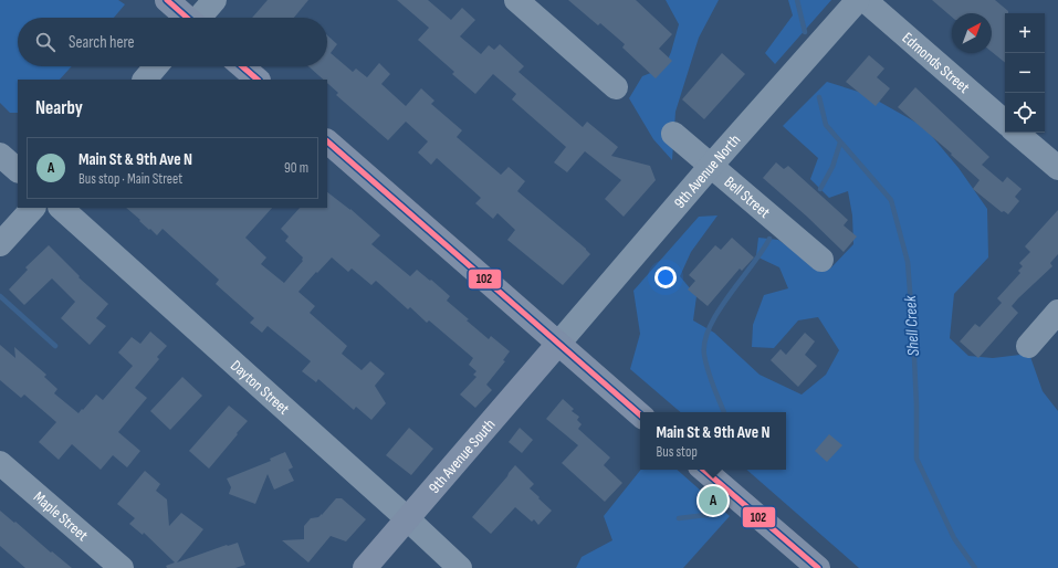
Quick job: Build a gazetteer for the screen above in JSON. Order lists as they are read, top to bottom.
{
  "streets": {
    "main road": ["9th Avenue South"],
    "street": [
      "Edmonds Street",
      "9th Avenue North",
      "Bell Street",
      "Dayton Street",
      "Maple Street"
    ]
  },
  "crossings": [
    ["9th Avenue North", "Bell Street"],
    ["9th Avenue North", "9th Avenue South"],
    ["Dayton Street", "9th Avenue South"]
  ],
  "water": ["Shell Creek"],
  "lines": ["transit line 102"],
  "north": "top right",
  "page": {
    "map_buttons": ["+", "−"],
    "search": "Search here",
    "heading": "Nearby",
    "list": [
      {
        "mark": "A",
        "name": "Main St & 9th Ave N",
        "note": "Bus stop · Main Street",
        "value": "90 m"
      }
    ],
    "popup": ["Main St & 9th Ave N", "Bus stop"],
    "pins": "A"
  }
}
